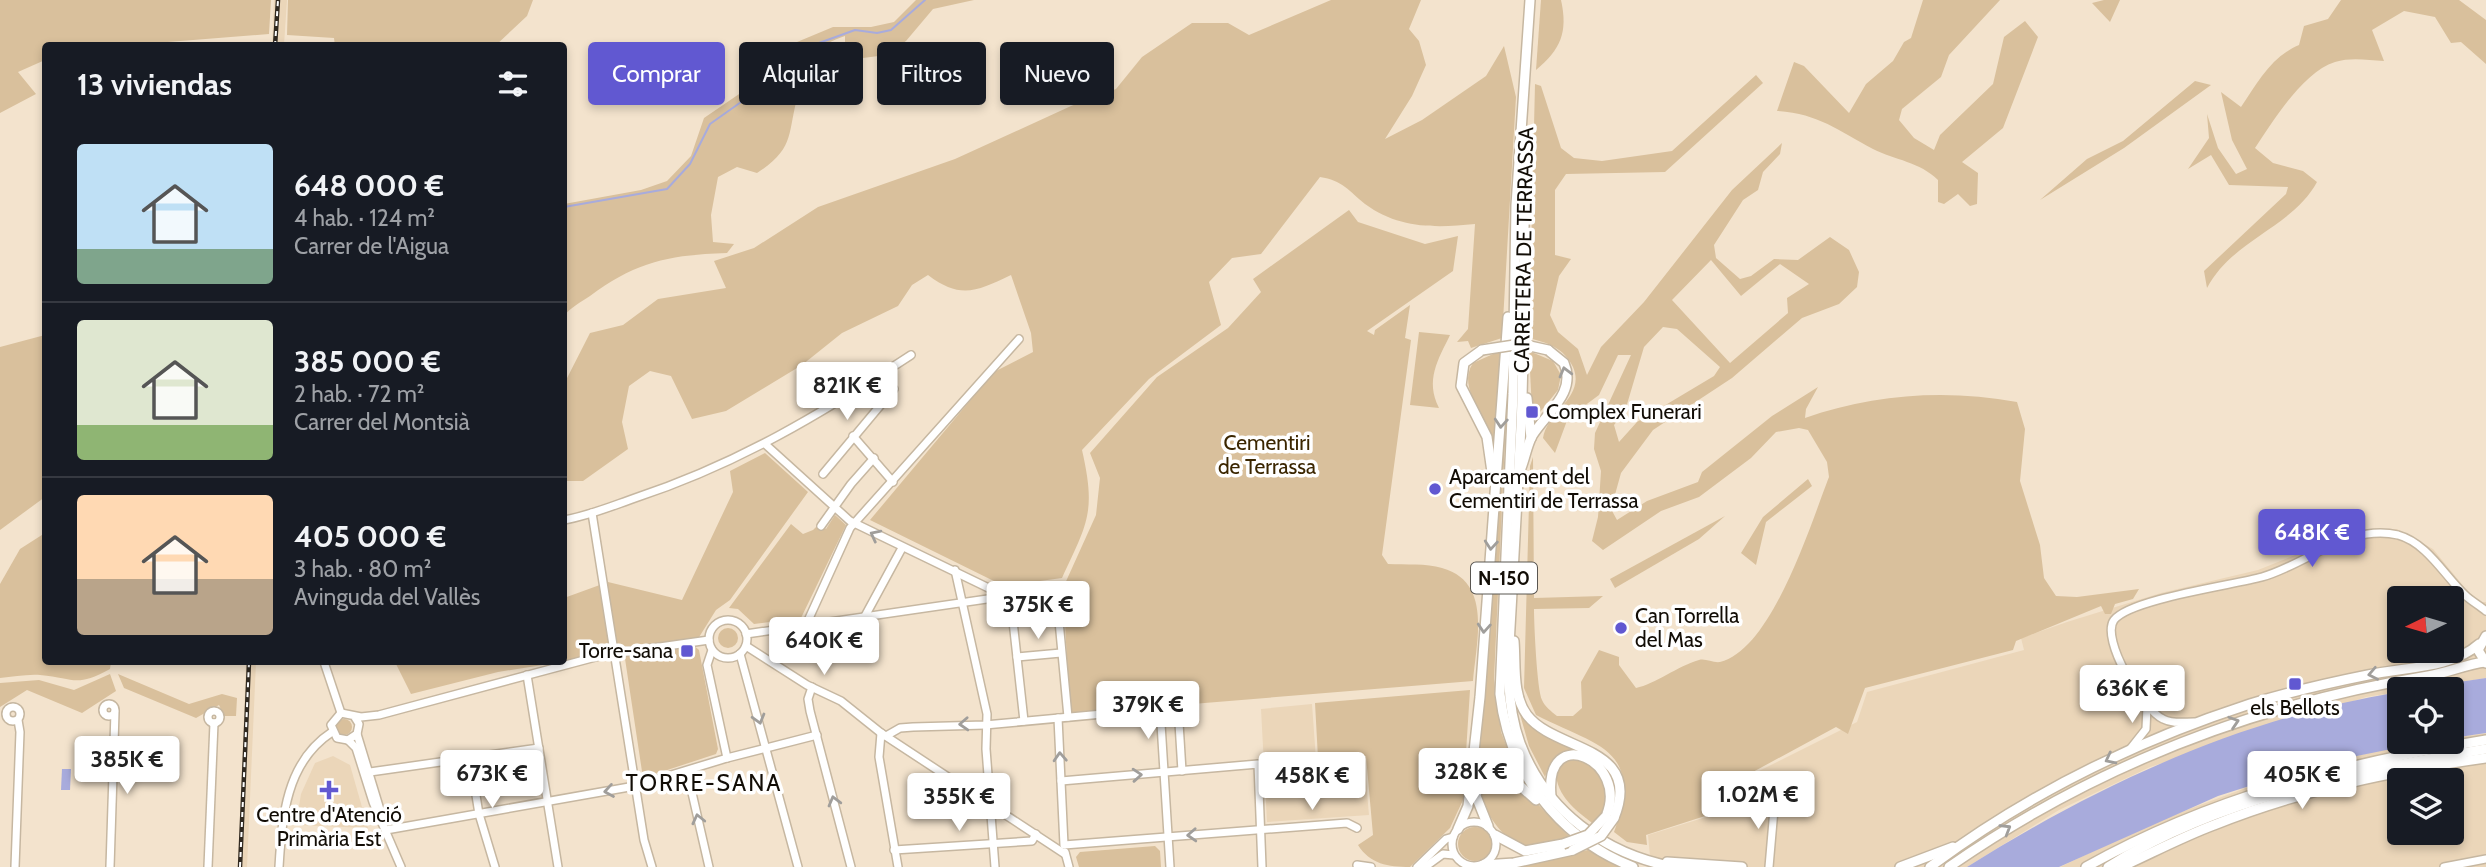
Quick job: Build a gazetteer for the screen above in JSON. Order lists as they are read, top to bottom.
{
  "streets": {
    "main road": ["CARRETERA DE TERRASSA", "N-150"]
  },
  "districts": ["TORRE-SANA"],
  "parks": ["Cementiri de Terrassa"],
  "places": {
    "transit": ["Complex Funerari", "Torre-sana", "els Bellots"],
    "other": ["Aparcament del Cementiri de Terrassa", "Can Torrella del Mas"],
    "health": ["Centre d'Atenció Primària Est"]
  },
  "north": "left",
  "page": {
    "chip": [
      "Comprar",
      "Alquilar",
      "Filtros",
      "Nuevo"
    ],
    "heading": "13 viviendas",
    "list": [
      {
        "name": "648 000 €",
        "note": "4 hab. · 124 m² · Carrer de l'Aigua"
      },
      {
        "name": "385 000 €",
        "note": "2 hab. · 72 m² · Carrer del Montsià"
      },
      {
        "name": "405 000 €",
        "note": "3 hab. · 80 m² · Avinguda del Vallès"
      }
    ],
    "price": [
      "821K €",
      "648K €",
      "375K €",
      "640K €",
      "636K €",
      "379K €",
      "385K €",
      "328K €",
      "673K €",
      "405K €",
      "458K €",
      "1.02M €",
      "355K €"
    ]
  }
}
